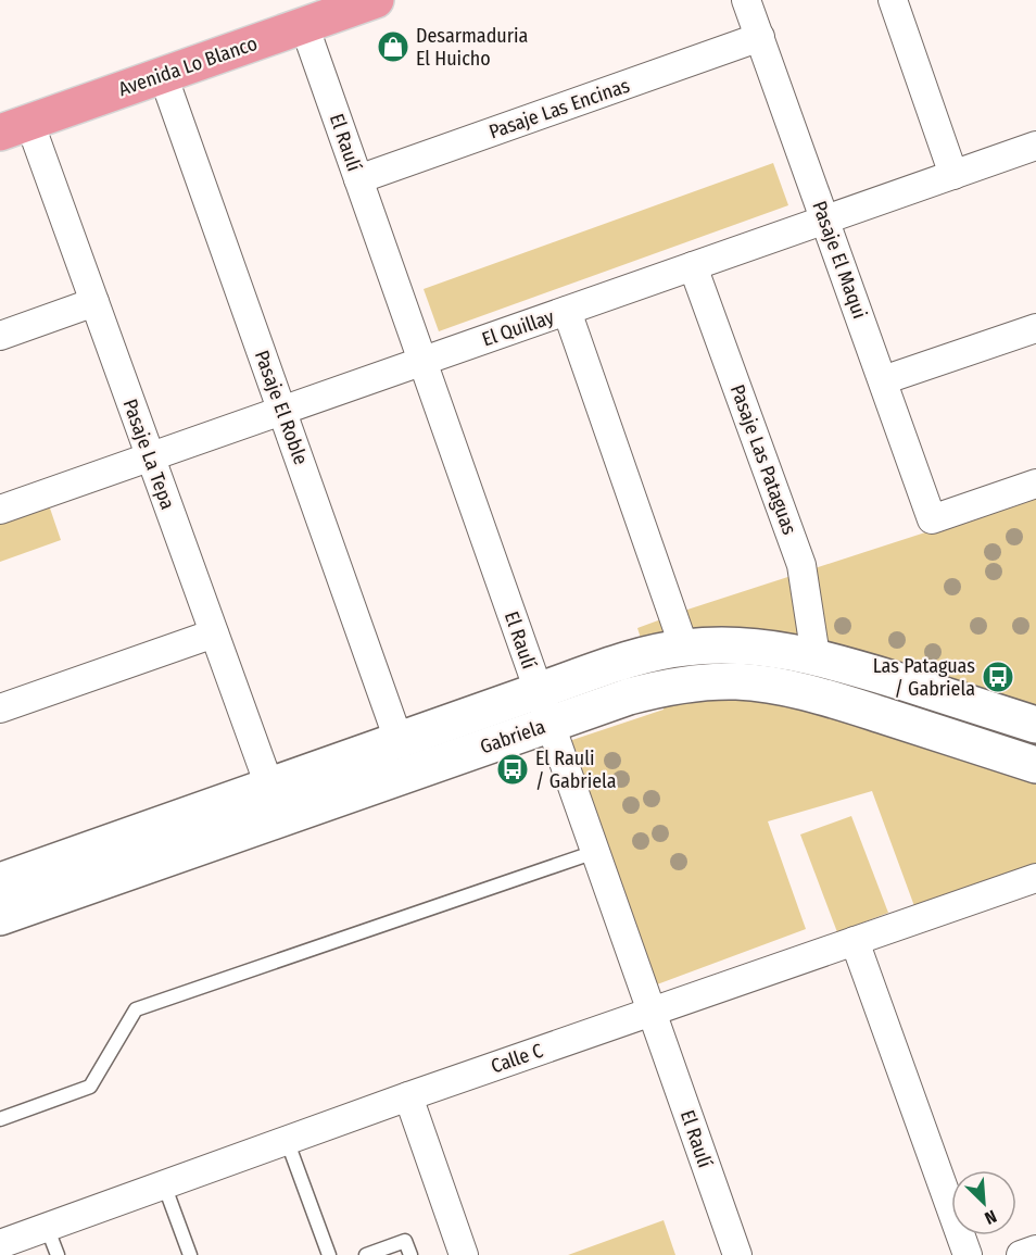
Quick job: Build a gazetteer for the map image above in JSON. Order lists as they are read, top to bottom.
{
  "streets": {
    "main road": ["Avenida Lo Blanco"],
    "street": [
      "Pasaje Las Encinas",
      "El Raulí",
      "Pasaje El Maqui",
      "El Quillay",
      "Pasaje El Roble",
      "Pasaje La Tepa",
      "Pasaje Las Pataguas",
      "Gabriela",
      "Calle C"
    ]
  },
  "crossings": [
    ["Avenida Lo Blanco", "El Raulí"],
    ["Avenida Lo Blanco", "Pasaje El Roble"],
    ["Avenida Lo Blanco", "Pasaje La Tepa"],
    ["Pasaje Las Encinas", "El Raulí"],
    ["Pasaje Las Encinas", "Pasaje El Maqui"],
    ["El Raulí", "El Quillay"],
    ["El Raulí", "Gabriela"],
    ["El Raulí", "Calle C"],
    ["Pasaje El Maqui", "El Quillay"],
    ["El Quillay", "Pasaje El Roble"],
    ["El Quillay", "Pasaje La Tepa"],
    ["El Quillay", "Pasaje Las Pataguas"],
    ["Pasaje El Roble", "Gabriela"],
    ["Pasaje La Tepa", "Gabriela"],
    ["Pasaje Las Pataguas", "Gabriela"]
  ],
  "places": {
    "shop": ["Desarmaduria El Huicho"],
    "bus stop": ["Las Pataguas / Gabriela", "El Rauli / Gabriela"]
  },
  "north": "bottom right"
}
